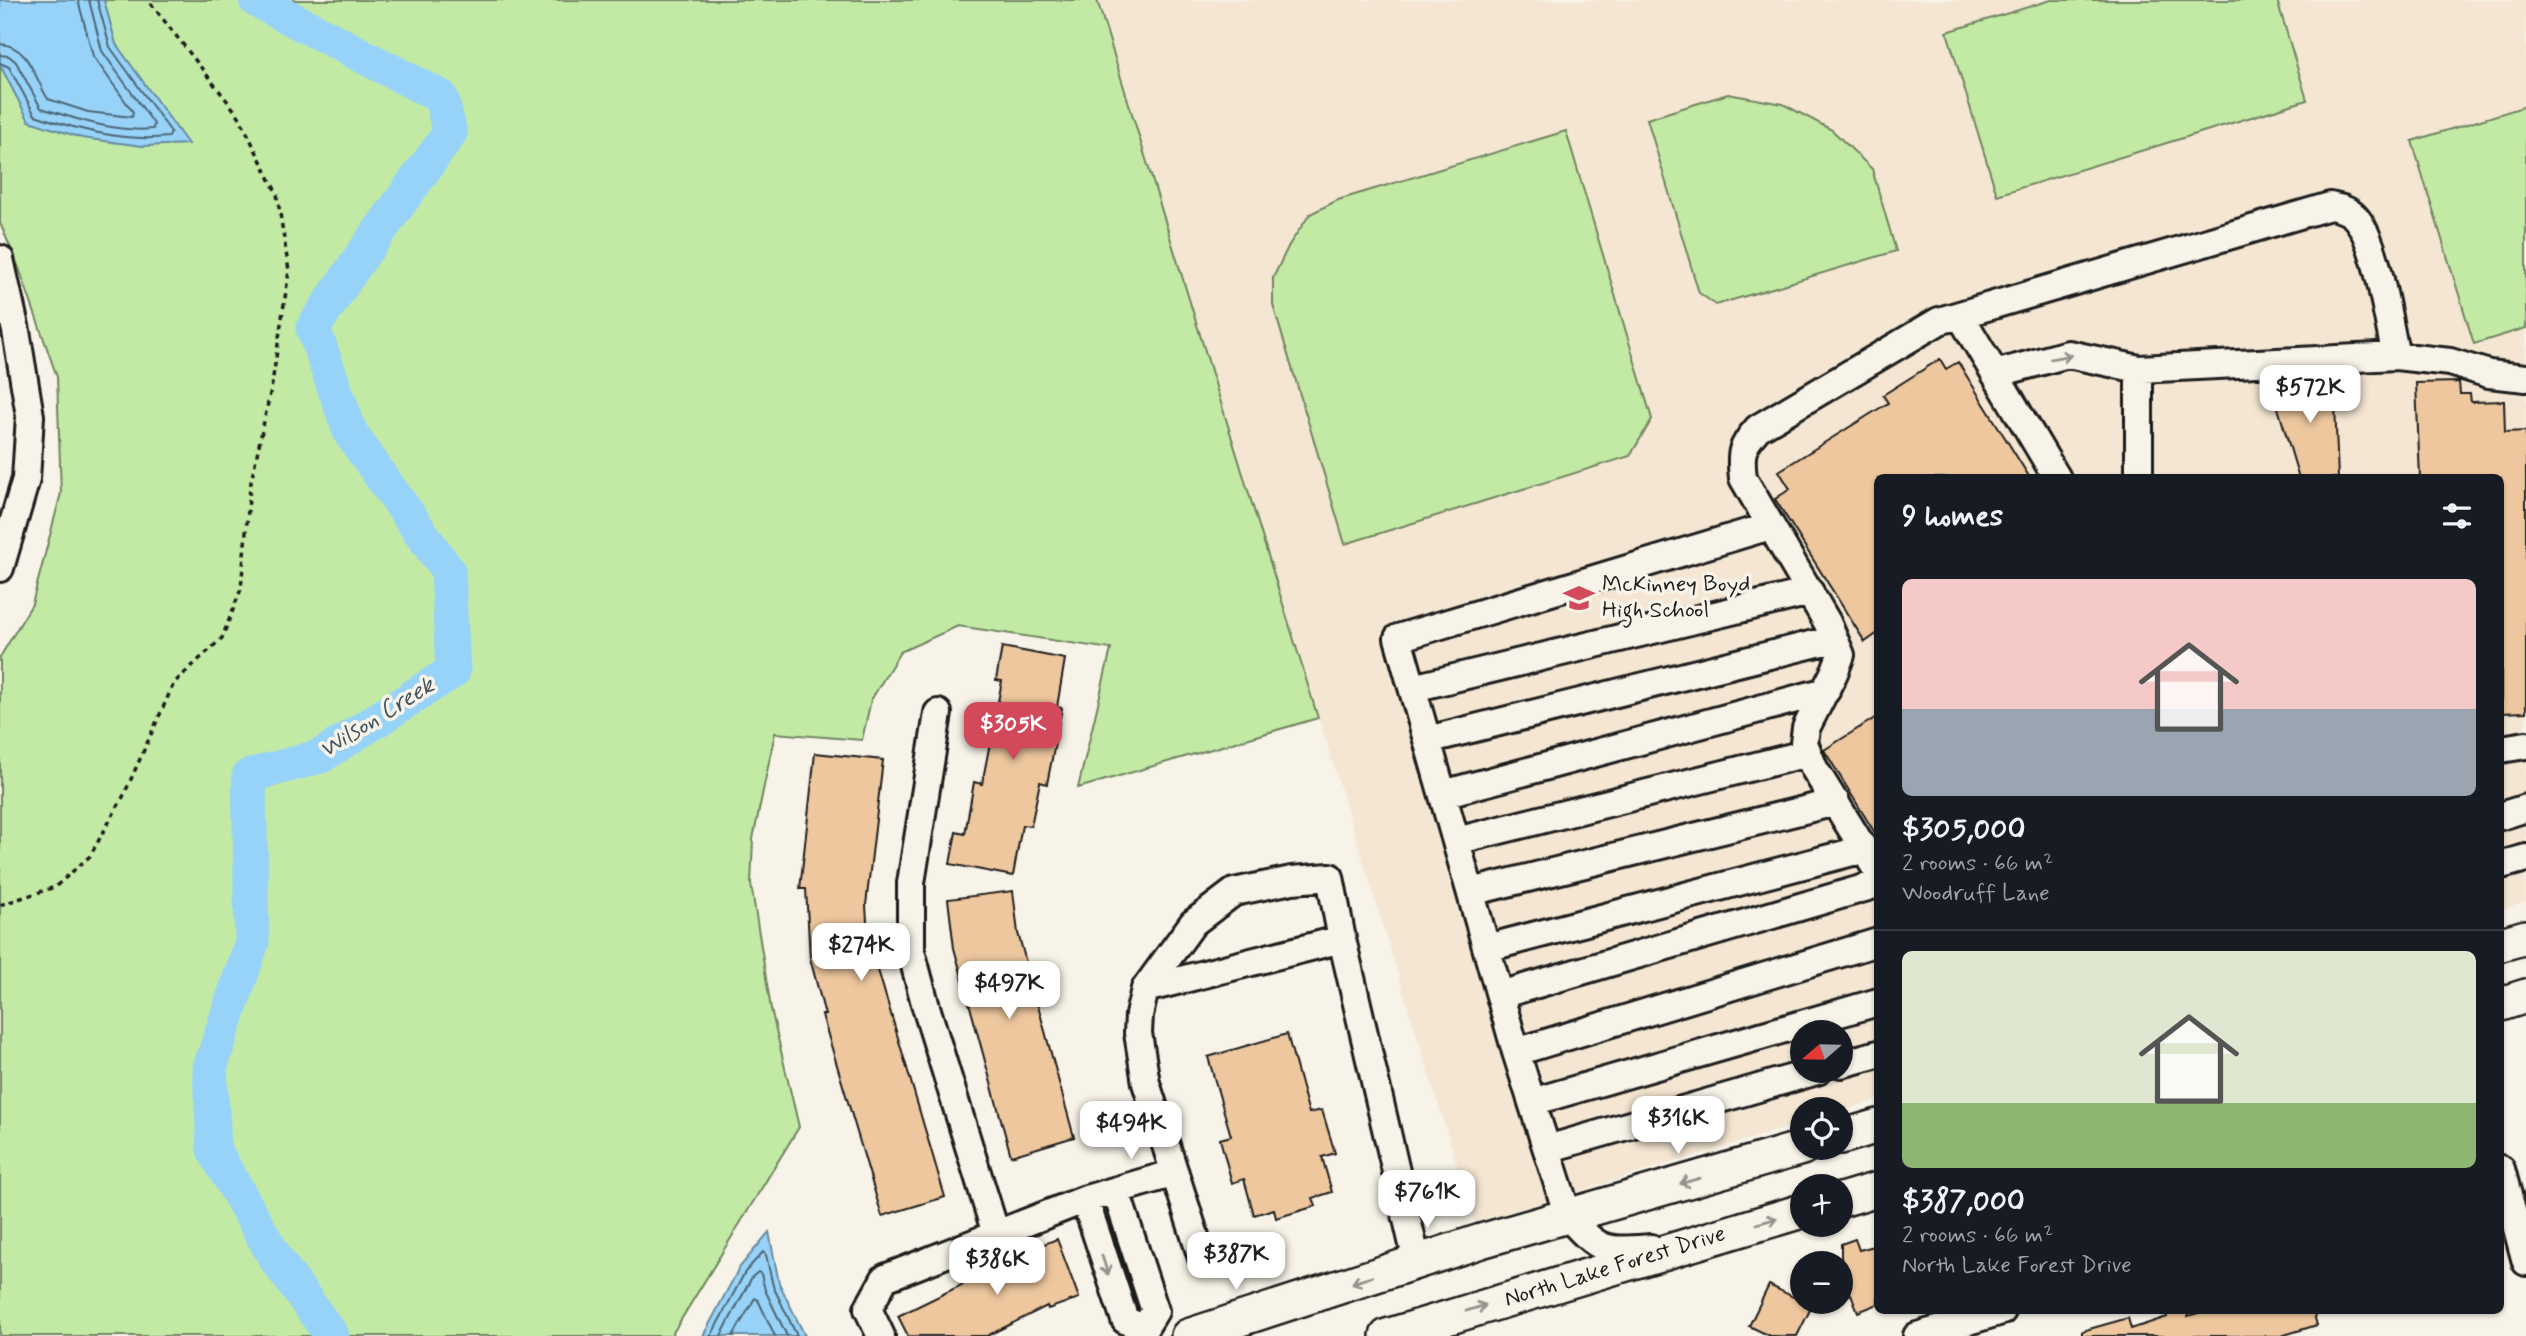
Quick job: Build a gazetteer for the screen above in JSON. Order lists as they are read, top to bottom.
{
  "streets": {
    "main road": ["North Lake Forest Drive"]
  },
  "water": ["Wilson Creek"],
  "places": {
    "school or university": ["McKinney Boyd High School"]
  },
  "north": "left",
  "page": {
    "price": [
      "$572K",
      "$305K",
      "$274K",
      "$497K",
      "$316K",
      "$494K",
      "$761K",
      "$387K",
      "$386K"
    ],
    "heading": "9 homes",
    "list": [
      {
        "name": "$305,000",
        "note": "2 rooms · 66 m² · Woodruff Lane"
      },
      {
        "name": "$387,000",
        "note": "2 rooms · 66 m² · North Lake Forest Drive"
      }
    ],
    "map_buttons": ["+", "−"]
  }
}
